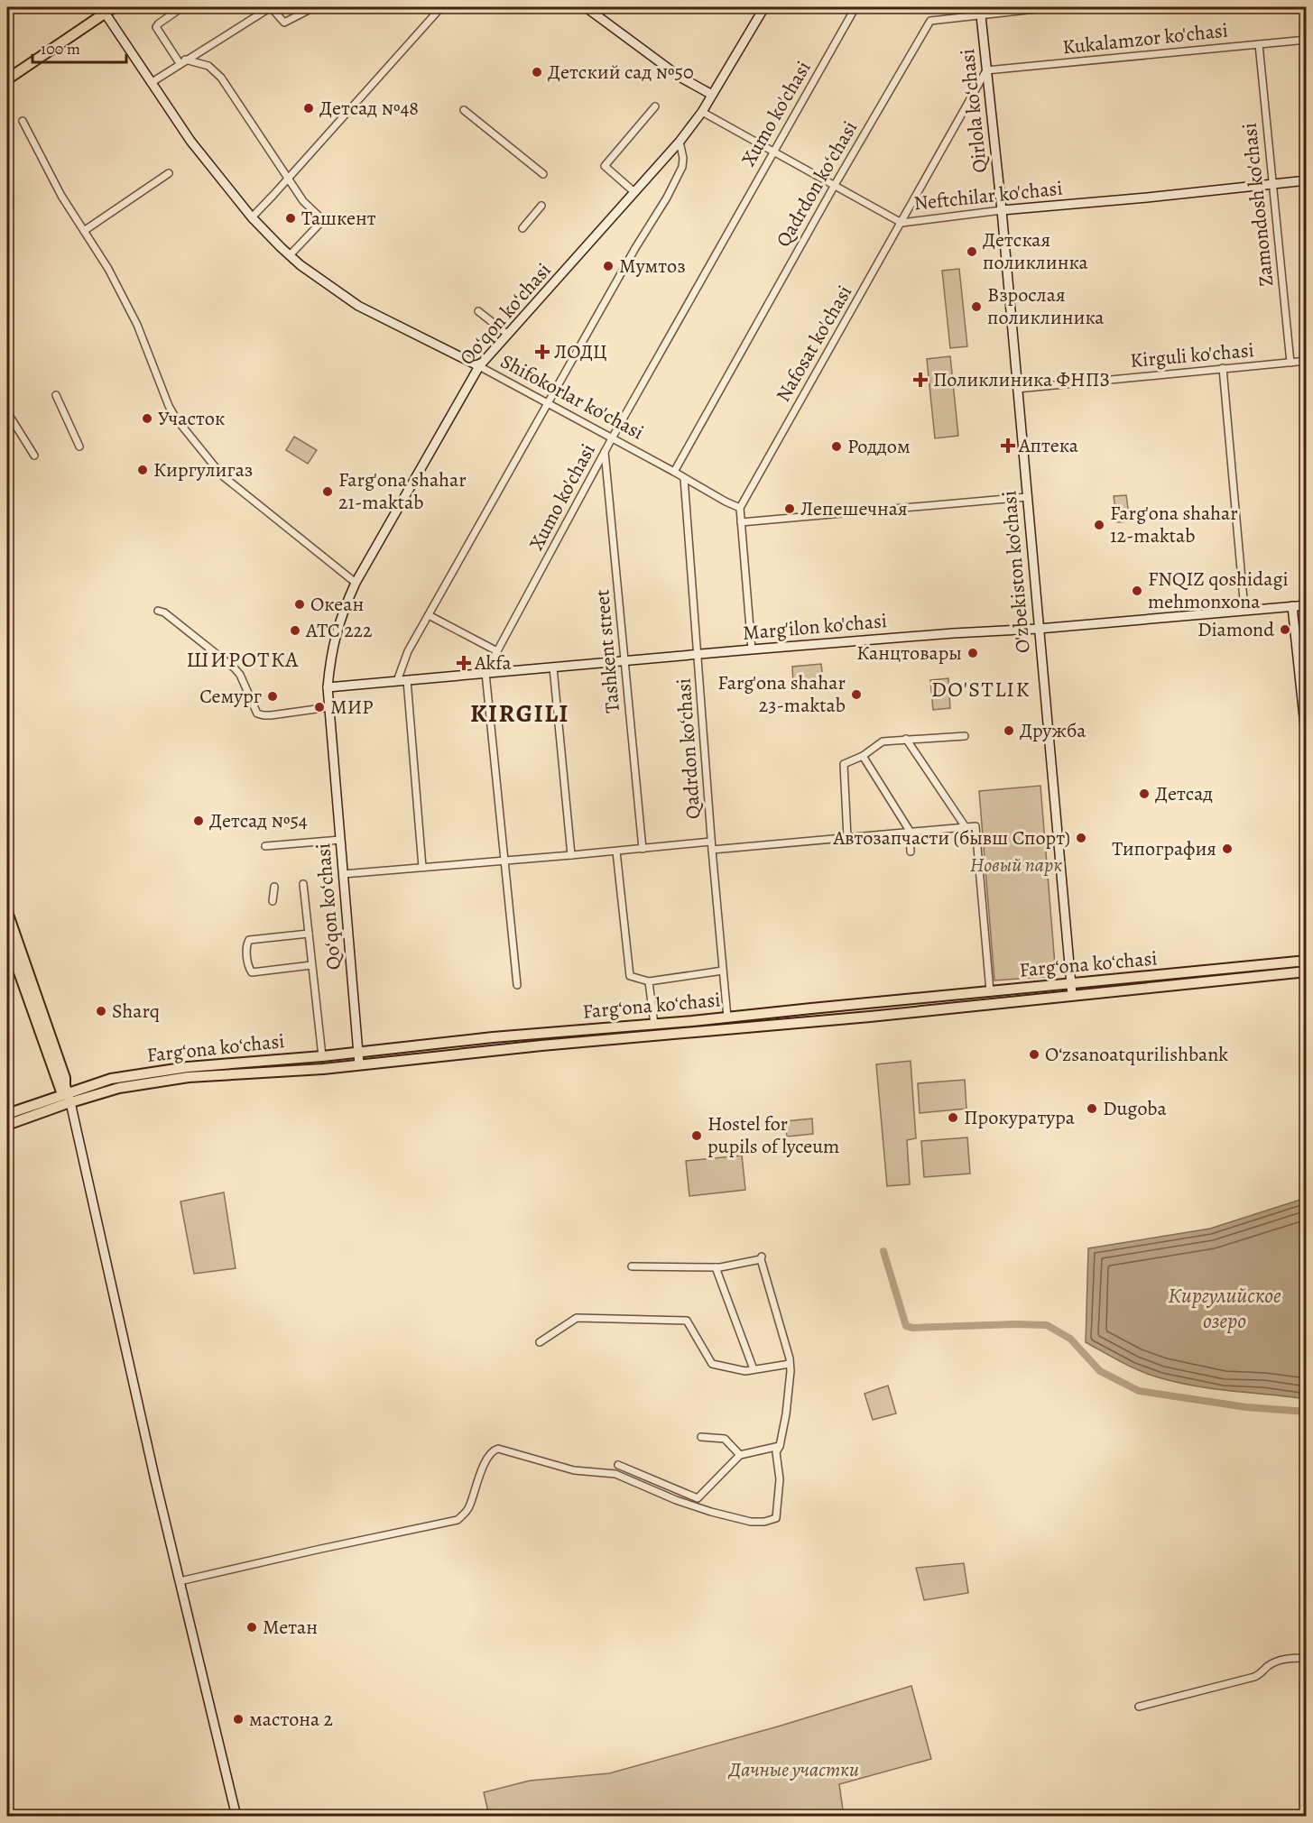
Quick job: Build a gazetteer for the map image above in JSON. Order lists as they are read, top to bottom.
{
  "streets": {
    "main road": ["Fargʻona koʻchasi"],
    "street": [
      "Kukalamzor ko'chasi",
      "Qirlola koʻchasi",
      "Xumo ko'chasi",
      "Qadrdon koʻchasi",
      "Neftchilar ko'chasi",
      "Zamondosh ko'chasi",
      "Qoʻqon koʻchasi",
      "Nafosat ko'chasi",
      "Kirguli ko'chasi",
      "Shifokorlar ko'chasi",
      "O'zbekiston ko'chasi",
      "Marg'ilon ko'chasi",
      "Tashkent street"
    ]
  },
  "crossings": [
    ["Kukalamzor ko'chasi", "Qirlola koʻchasi"],
    ["Kukalamzor ko'chasi", "Zamondosh ko'chasi"],
    ["Kukalamzor ko'chasi", "Nafosat ko'chasi"],
    ["Qirlola koʻchasi", "Qadrdon koʻchasi"],
    ["Qirlola koʻchasi", "Neftchilar ko'chasi"],
    ["Qirlola koʻchasi", "Nafosat ko'chasi"],
    ["Qirlola koʻchasi", "O'zbekiston ko'chasi"],
    ["Xumo ko'chasi", "Neftchilar ko'chasi"],
    ["Xumo ko'chasi", "Shifokorlar ko'chasi"],
    ["Xumo ko'chasi", "Marg'ilon ko'chasi"],
    ["Xumo ko'chasi", "Tashkent street"],
    ["Qadrdon koʻchasi", "Neftchilar ko'chasi"],
    ["Qadrdon koʻchasi", "Shifokorlar ko'chasi"],
    ["Qadrdon koʻchasi", "Marg'ilon ko'chasi"],
    ["Qadrdon koʻchasi", "Fargʻona koʻchasi"],
    ["Neftchilar ko'chasi", "Zamondosh ko'chasi"],
    ["Neftchilar ko'chasi", "Qoʻqon koʻchasi"],
    ["Neftchilar ko'chasi", "Nafosat ko'chasi"],
    ["Neftchilar ko'chasi", "O'zbekiston ko'chasi"],
    ["Zamondosh ko'chasi", "Kirguli ko'chasi"],
    ["Qoʻqon koʻchasi", "Shifokorlar ko'chasi"],
    ["Qoʻqon koʻchasi", "Marg'ilon ko'chasi"],
    ["Qoʻqon koʻchasi", "Fargʻona koʻchasi"],
    ["Nafosat ko'chasi", "Shifokorlar ko'chasi"],
    ["Kirguli ko'chasi", "O'zbekiston ko'chasi"],
    ["O'zbekiston ko'chasi", "Marg'ilon ko'chasi"],
    ["O'zbekiston ko'chasi", "Fargʻona koʻchasi"],
    ["Marg'ilon ko'chasi", "Tashkent street"]
  ],
  "districts": ["ШИРОТКА", "DO'STLIK", "KIRGILI"],
  "water": ["Киргулийское озеро"],
  "parks": ["Новый парк", "Дачные участки"],
  "places": {
    "other": [
      "Детский сад №50",
      "Детсад №48",
      "Ташкент",
      "Детская поликлинка",
      "Mумтоз",
      "Взрослая поликлиника",
      "Участок",
      "Роддом",
      "Киргулигаз",
      "Farg'ona shahar 21-maktab",
      "Лепешечная",
      "Farg'ona shahar 12-maktab",
      "FNQIZ qoshidagi mehmonxona",
      "Океан",
      "Diamond",
      "АТС 222",
      "Канцтовары",
      "Farg'ona shahar 23-maktab",
      "Семург",
      "МИР",
      "Дружба",
      "Детсад",
      "Детсад №54",
      "Автозапчасти (бывш Спорт)",
      "Типография",
      "Sharq",
      "Oʻzsanoatqurilishbank",
      "Dugoba",
      "Прокуратура",
      "Hostel for pupils of lyceum",
      "Метан",
      "мастона 2"
    ],
    "health": [
      "ЛОДЦ",
      "Поликлиника ФНПЗ",
      "Аптека",
      "Akfa"
    ]
  },
  "scale_bar": "100 m"
}
